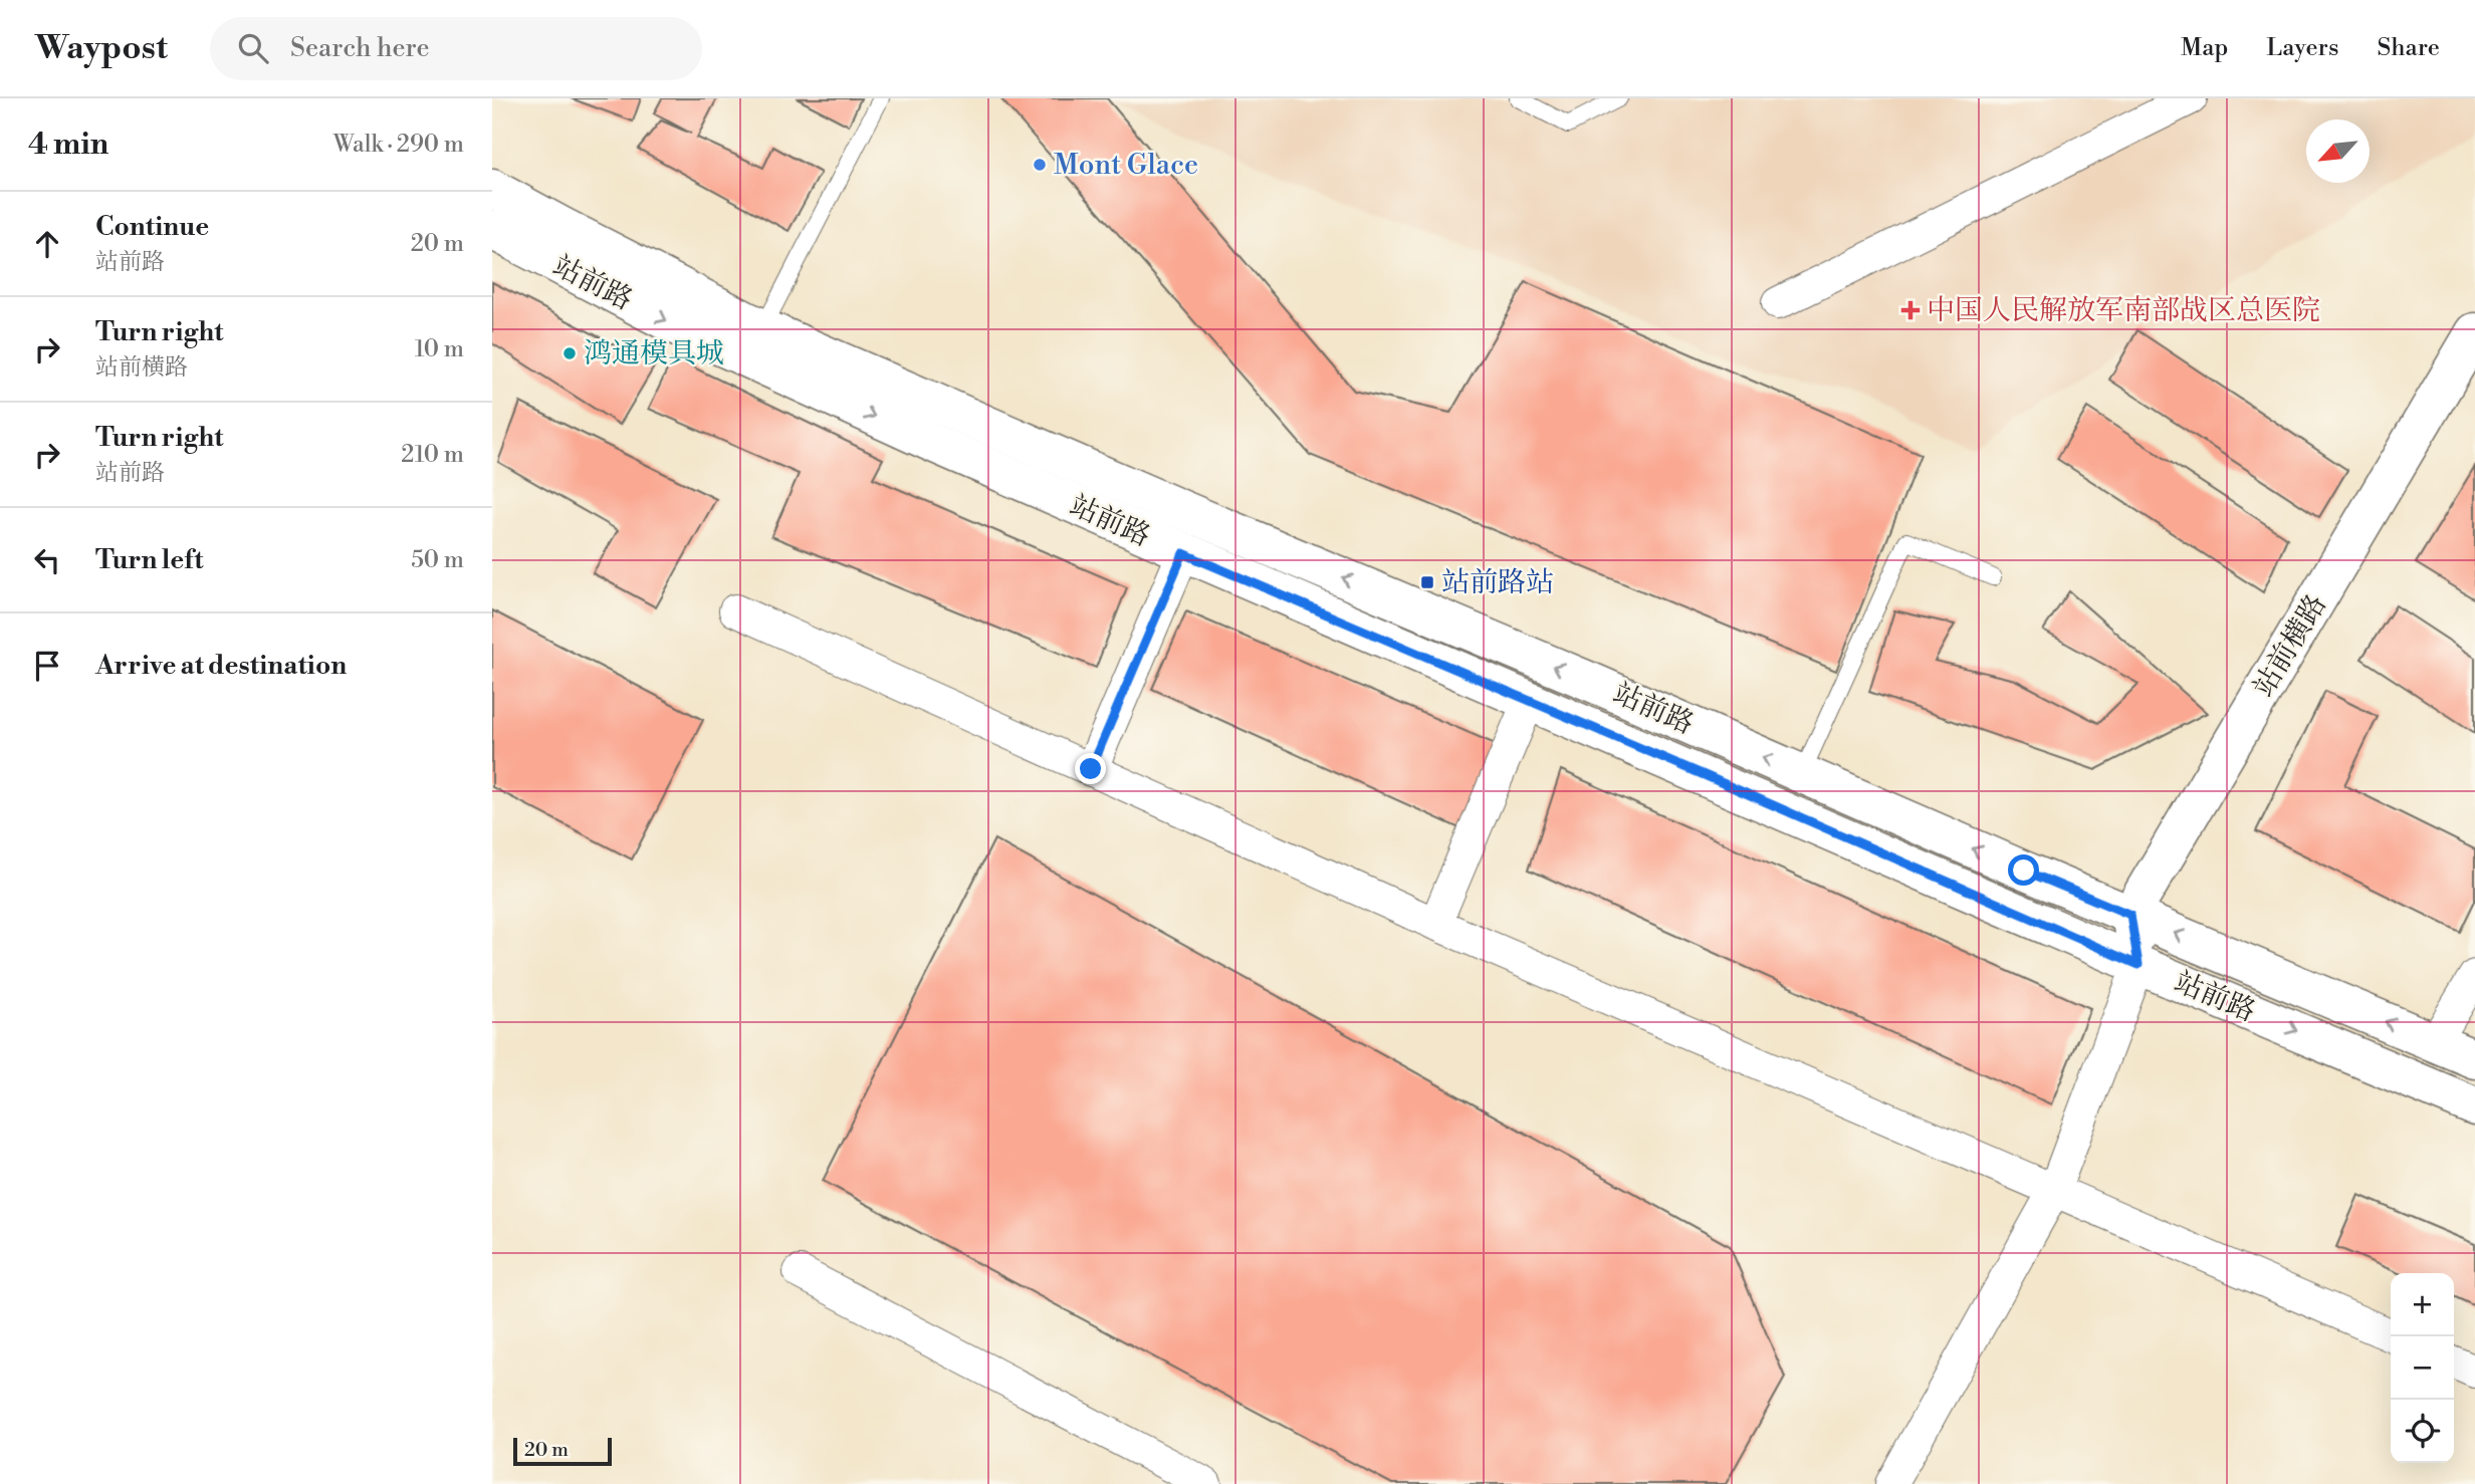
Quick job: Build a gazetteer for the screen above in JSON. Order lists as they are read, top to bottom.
{
  "streets": {
    "street": ["站前路", "站前横路"]
  },
  "crossings": [
    ["站前路", "站前横路"]
  ],
  "places": {
    "other": ["Mont Glace", "鸿通模具城"],
    "health": ["中国人民解放军南部战区总医院"],
    "transit": ["站前路站"]
  },
  "scale_bar": "20 m",
  "north": "bottom left",
  "page": {
    "header": "Waypost",
    "search": "Search here",
    "nav": ["Map", "Layers", "Share"],
    "heading": ["4 min", "Walk · 290 m"],
    "list": [
      ["Continue", "站前路", "20 m"],
      ["Turn right", "站前横路", "10 m"],
      ["Turn right", "站前路", "210 m"],
      ["Turn left", "50 m"],
      "Arrive at destination"
    ],
    "map_buttons": ["+", "−"],
    "scale": "20 m"
  }
}
